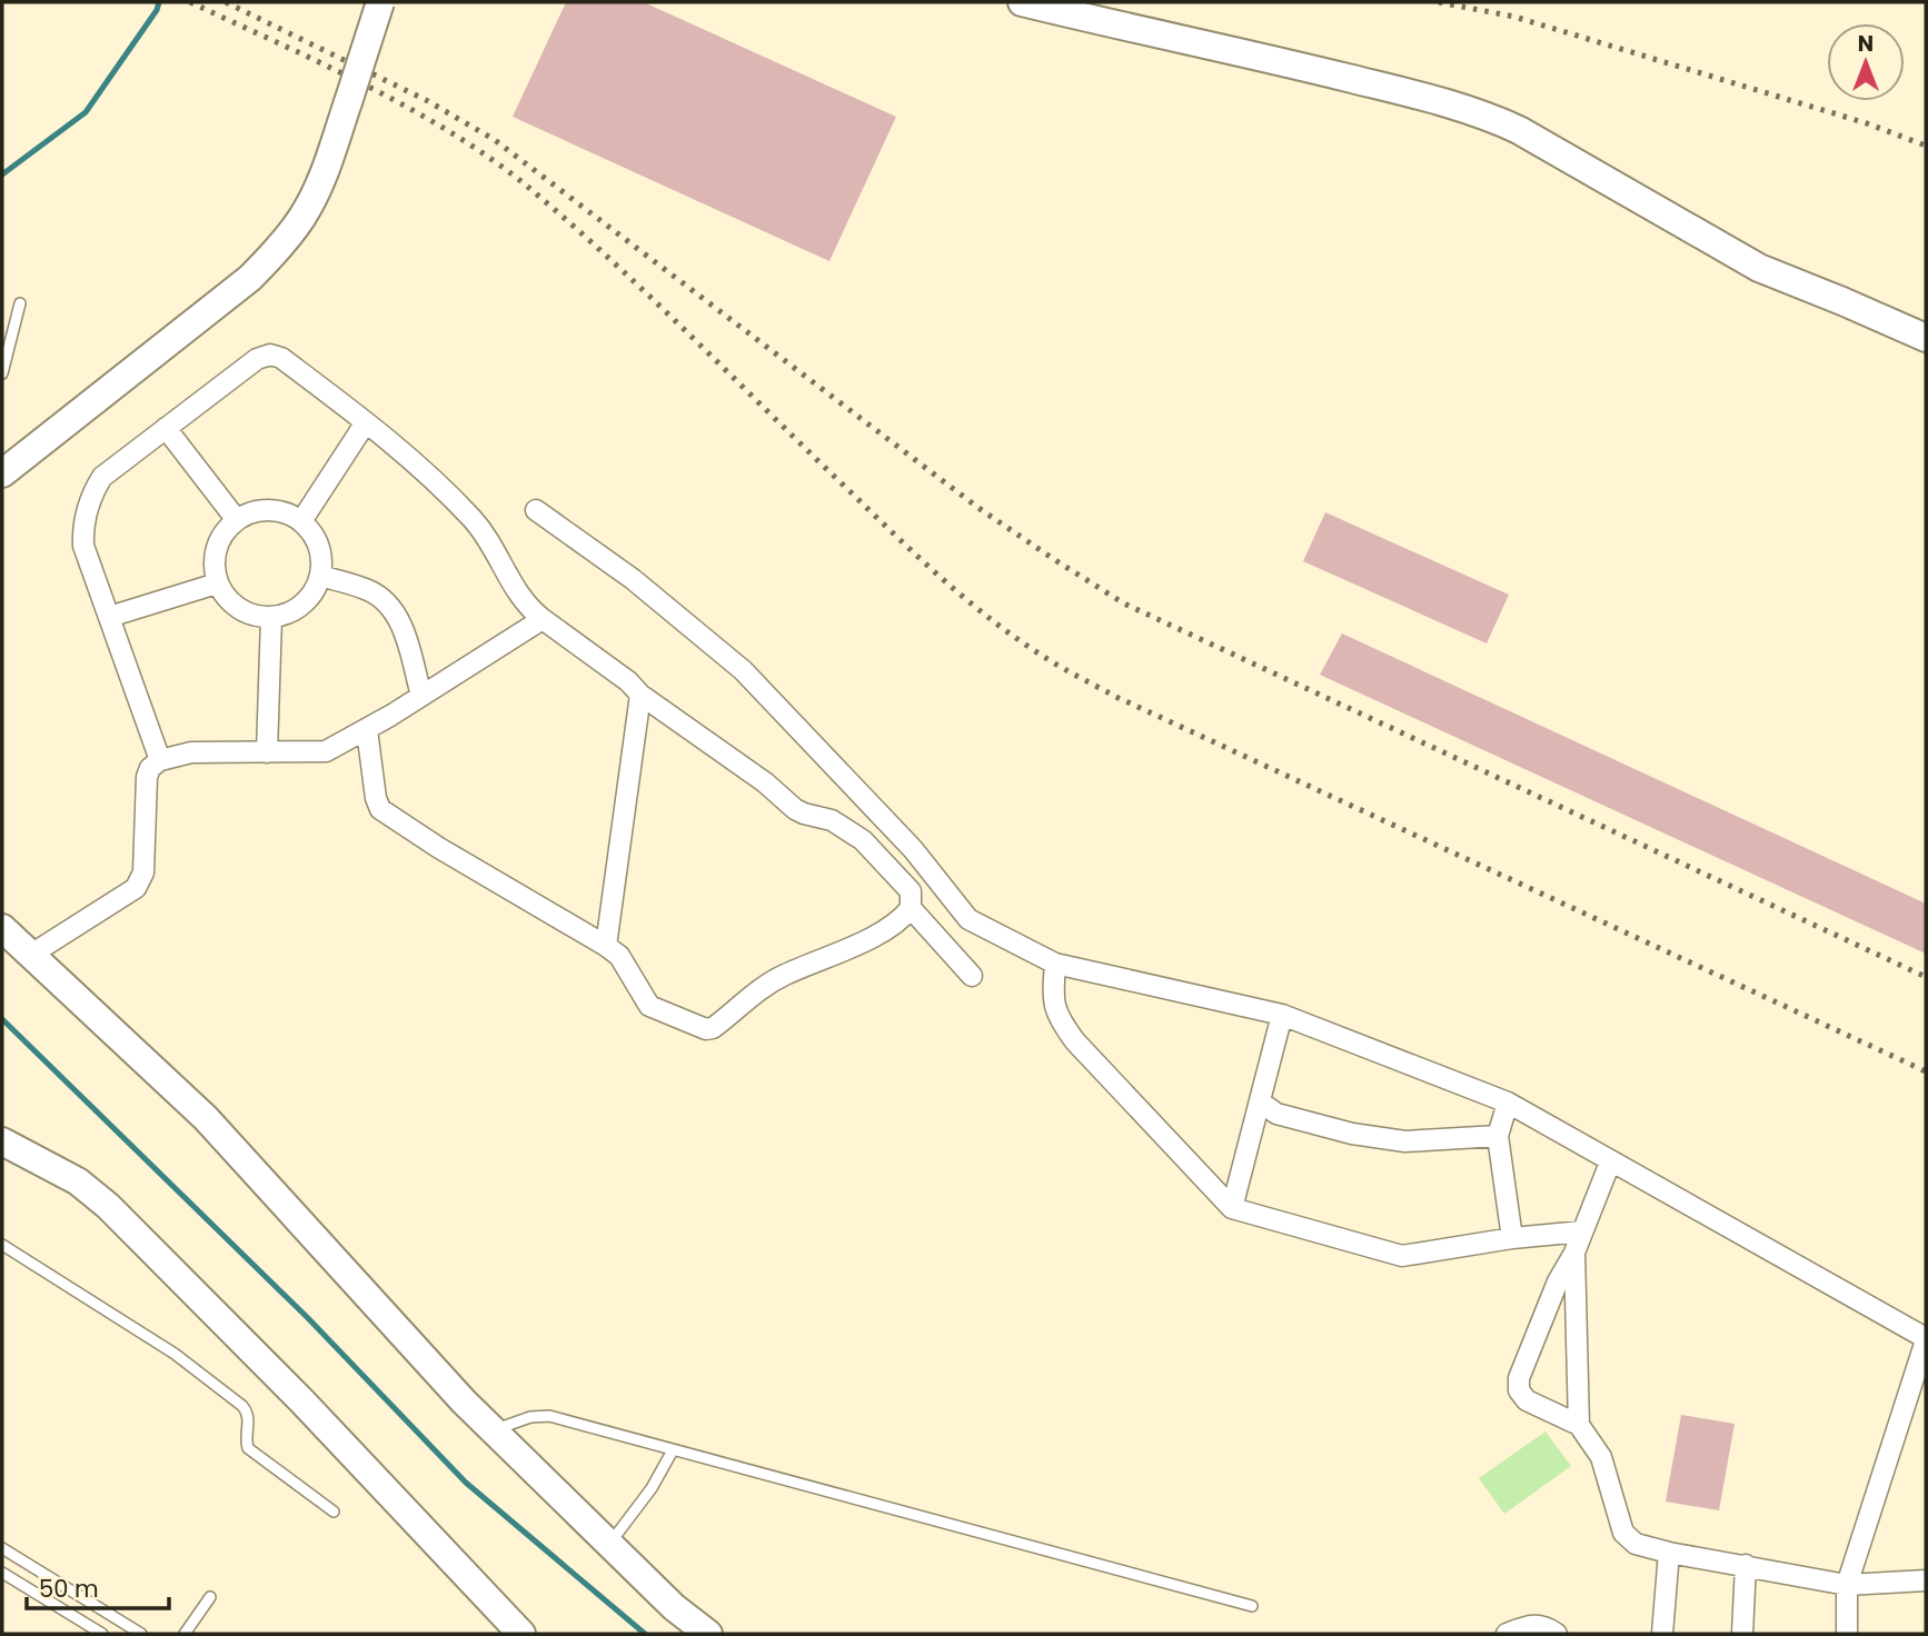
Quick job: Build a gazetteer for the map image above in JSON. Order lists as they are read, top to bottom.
{
  "scale_bar": "50 m",
  "north": "top"
}
